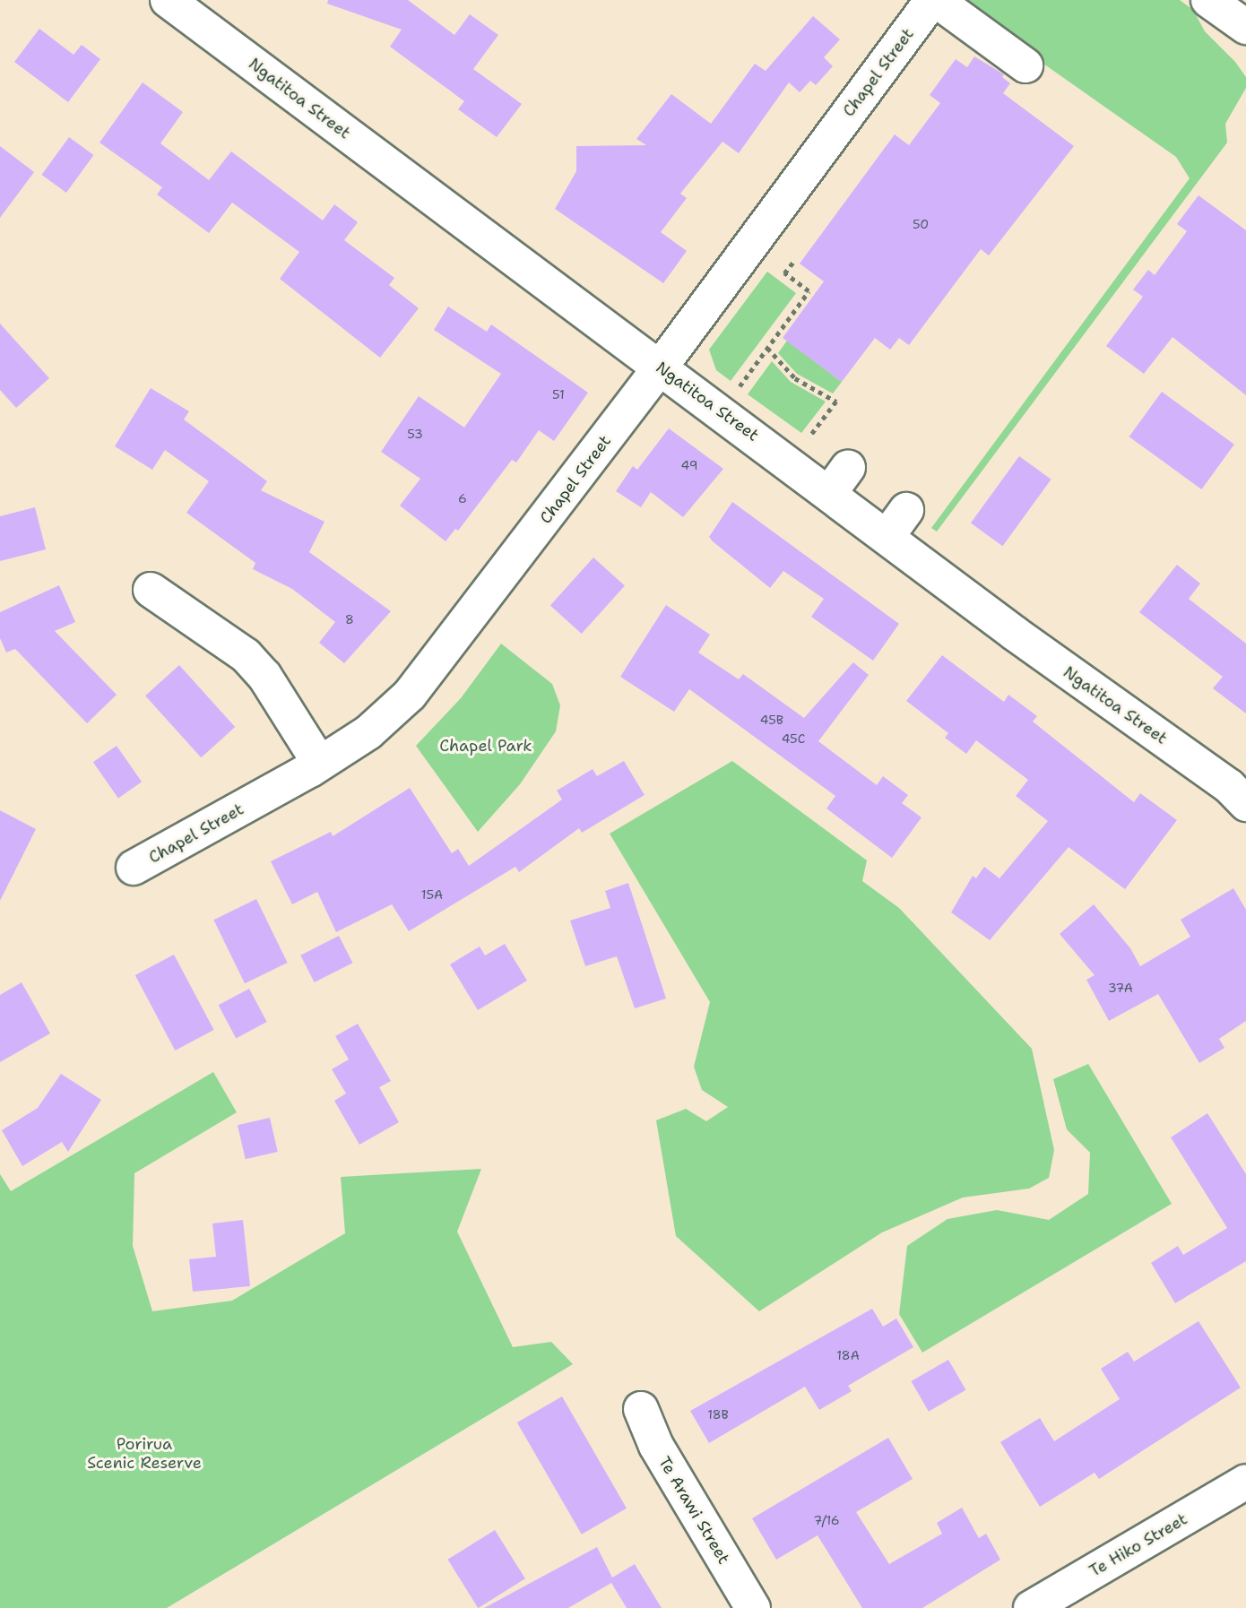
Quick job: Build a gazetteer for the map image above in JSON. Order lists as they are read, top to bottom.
{
  "streets": {
    "street": [
      "Chapel Street",
      "Ngatitoa Street",
      "Te Arawi Street",
      "Te Hiko Street"
    ]
  },
  "crossings": [
    ["Chapel Street", "Ngatitoa Street"]
  ],
  "parks": ["Chapel Park", "Porirua Scenic Reserve"],
  "house_numbers": [
    "50",
    "51",
    "53",
    "49",
    "6",
    "8",
    "45B",
    "45C",
    "15A",
    "37A",
    "18A",
    "18B",
    "7/16"
  ]
}
